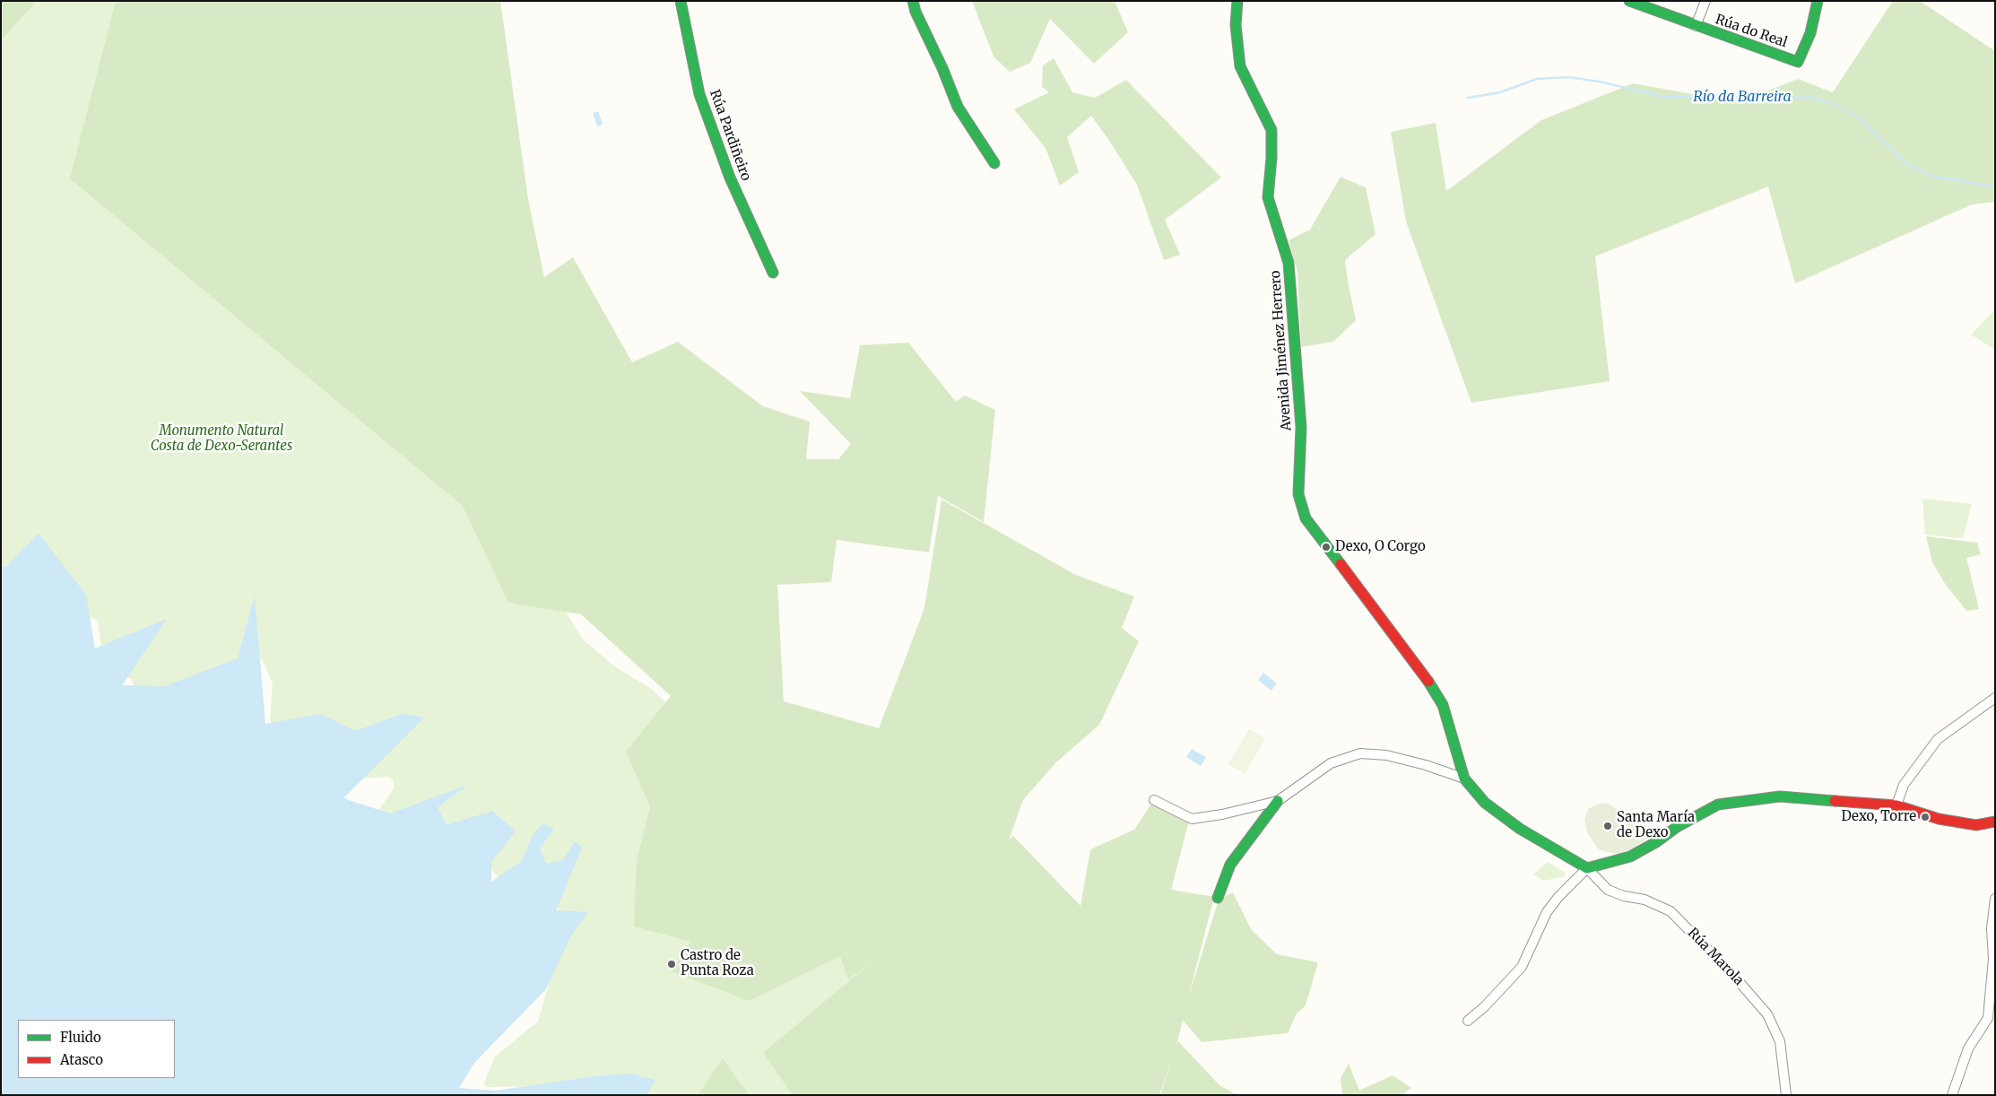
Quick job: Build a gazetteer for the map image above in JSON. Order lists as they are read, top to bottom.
{
  "streets": {
    "street": [
      "Rúa do Real",
      "Rúa Pardiñeiro",
      "Avenida Jiménez Herrero",
      "Rúa Marola"
    ]
  },
  "crossings": [
    ["Avenida Jiménez Herrero", "Rúa Marola"]
  ],
  "water": ["Río da Barreira"],
  "parks": ["Monumento Natural Costa de Dexo-Serantes"],
  "places": [
    "Dexo, O Corgo",
    "Dexo, Torre",
    "Santa María de Dexo",
    "Castro de Punta Roza"
  ],
  "legend": ["Fluido", "Atasco"]
}
